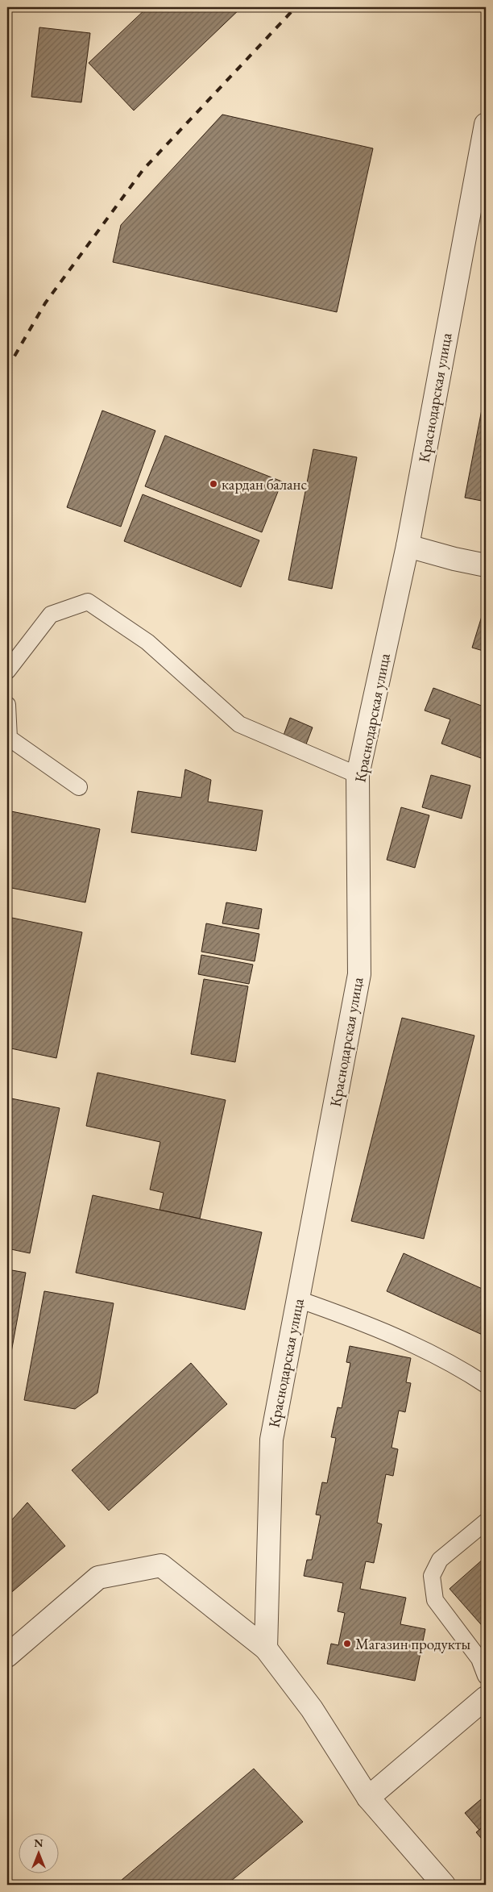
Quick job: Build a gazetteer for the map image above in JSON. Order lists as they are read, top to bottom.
{
  "streets": {
    "street": ["Краснодарская улица"]
  },
  "places": ["кардан баланс", "Магазин продукты"],
  "north": "top"
}
